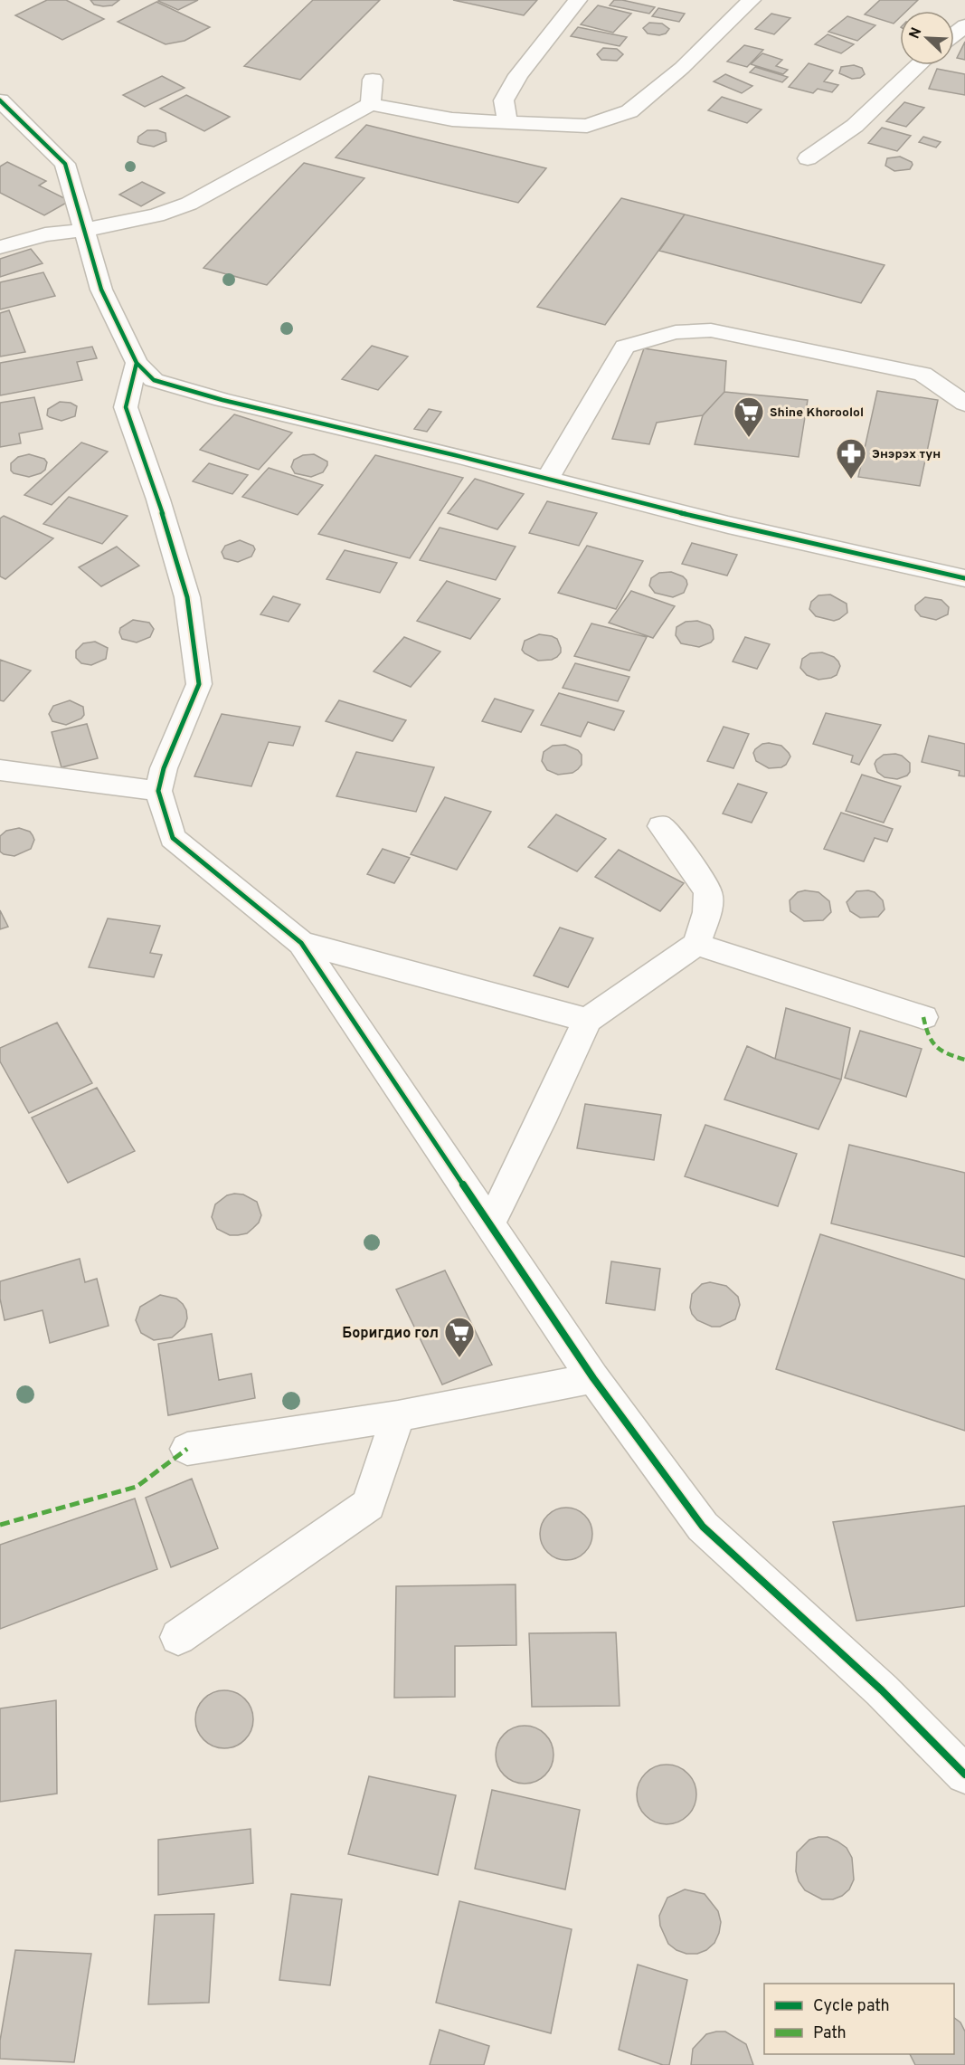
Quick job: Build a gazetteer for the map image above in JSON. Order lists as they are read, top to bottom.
{
  "places": {
    "supermarket": ["Shine Khoroolol", "Боригдио гол"],
    "pharmacy": ["Энэрэх тун"]
  },
  "legend": ["Cycle path", "Path"],
  "north": "top left"
}
